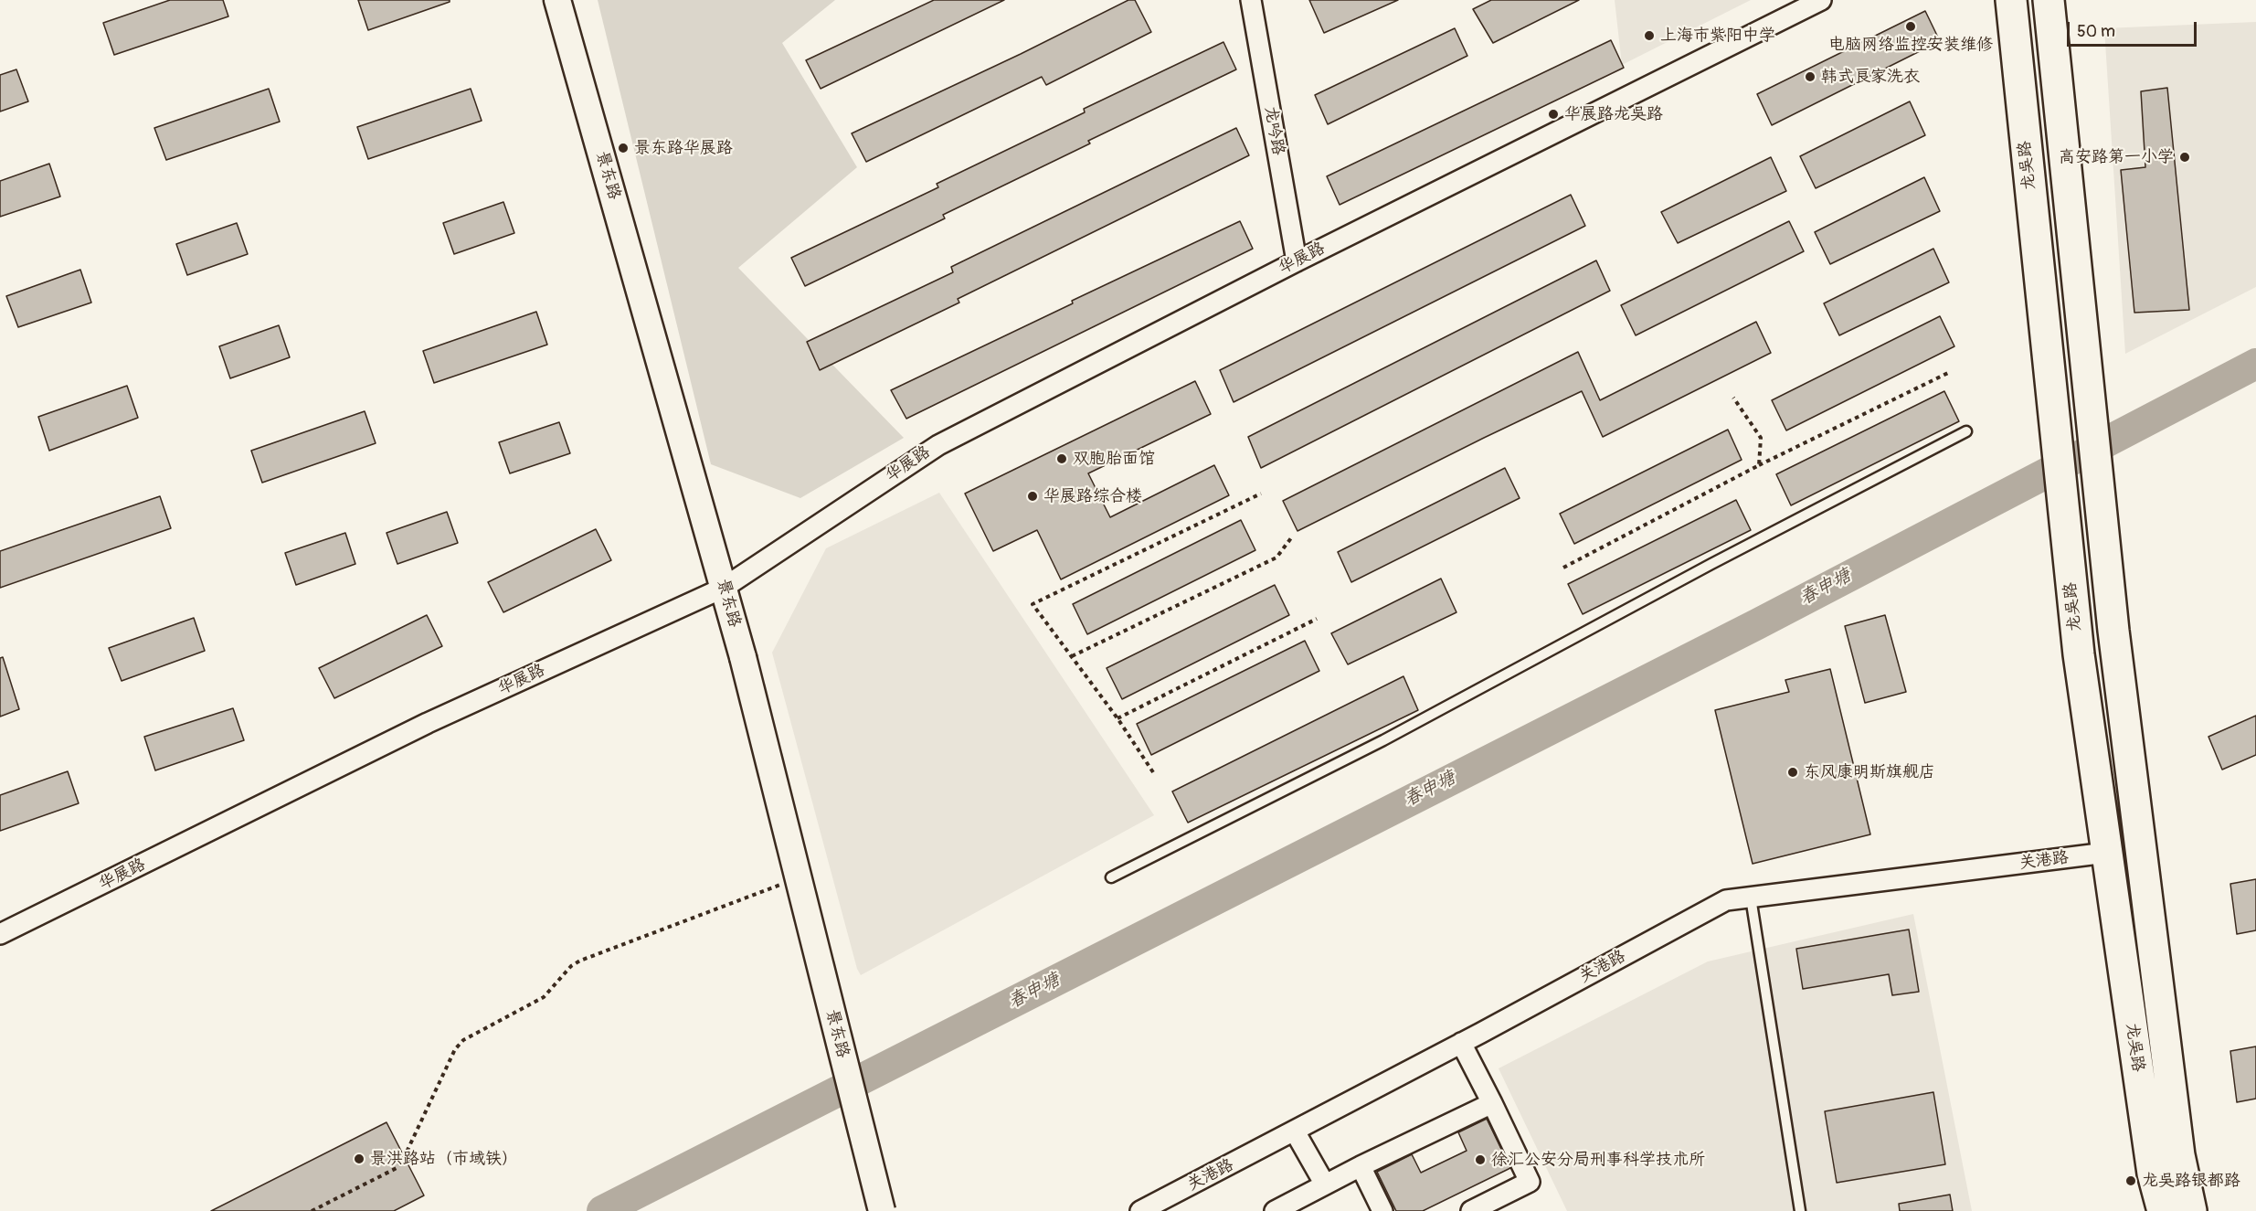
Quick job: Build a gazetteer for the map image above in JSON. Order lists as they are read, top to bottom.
{
  "streets": {
    "main road": ["龙吴路"],
    "street": [
      "龙吟路",
      "景东路",
      "华展路",
      "关港路"
    ]
  },
  "crossings": [
    ["龙吟路", "华展路"],
    ["龙吴路", "关港路"],
    ["景东路", "华展路"]
  ],
  "water": ["春申塘"],
  "places": [
    "电脑网络监控安装维修",
    "上海市紫阳中学",
    "韩式良家洗衣",
    "华展路龙吴路",
    "景东路华展路",
    "高安路第一小学",
    "双胞胎面馆",
    "华展路综合楼",
    "东风康明斯旗舰店",
    "景洪路站（市域铁）",
    "徐汇公安分局刑事科学技术所",
    "龙吴路银都路"
  ],
  "scale_bar": "50 m"
}
